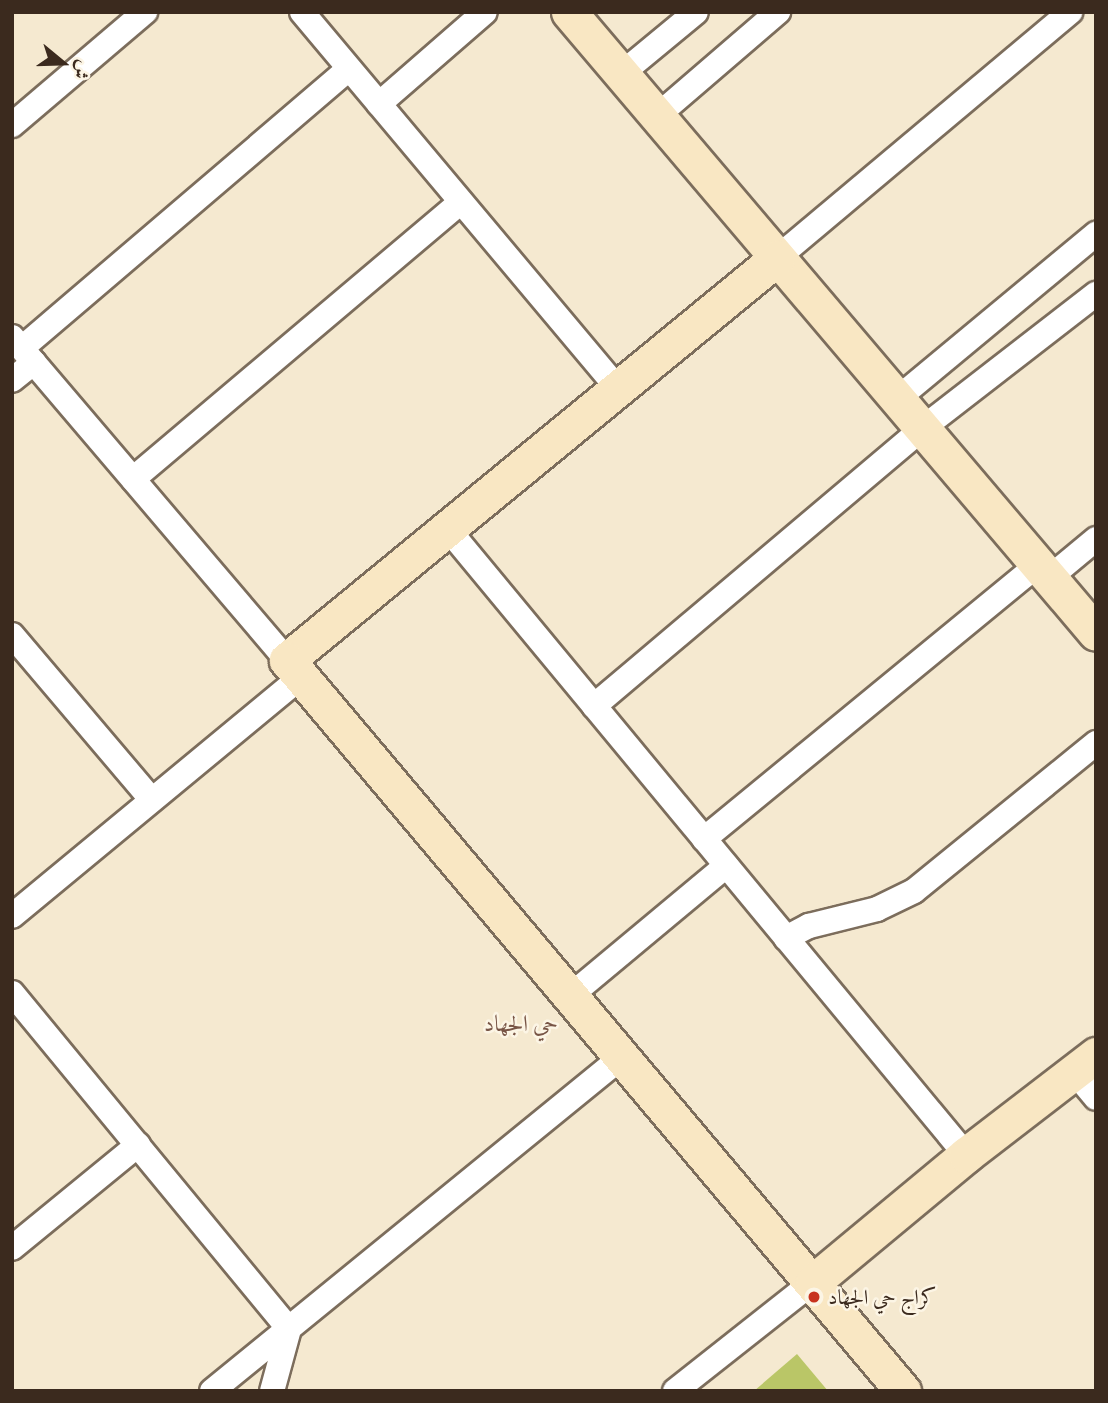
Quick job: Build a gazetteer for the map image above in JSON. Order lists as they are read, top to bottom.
{
  "districts": ["حي الجهاد"],
  "places": ["كراج حي الجهاد"],
  "north": "right"
}
